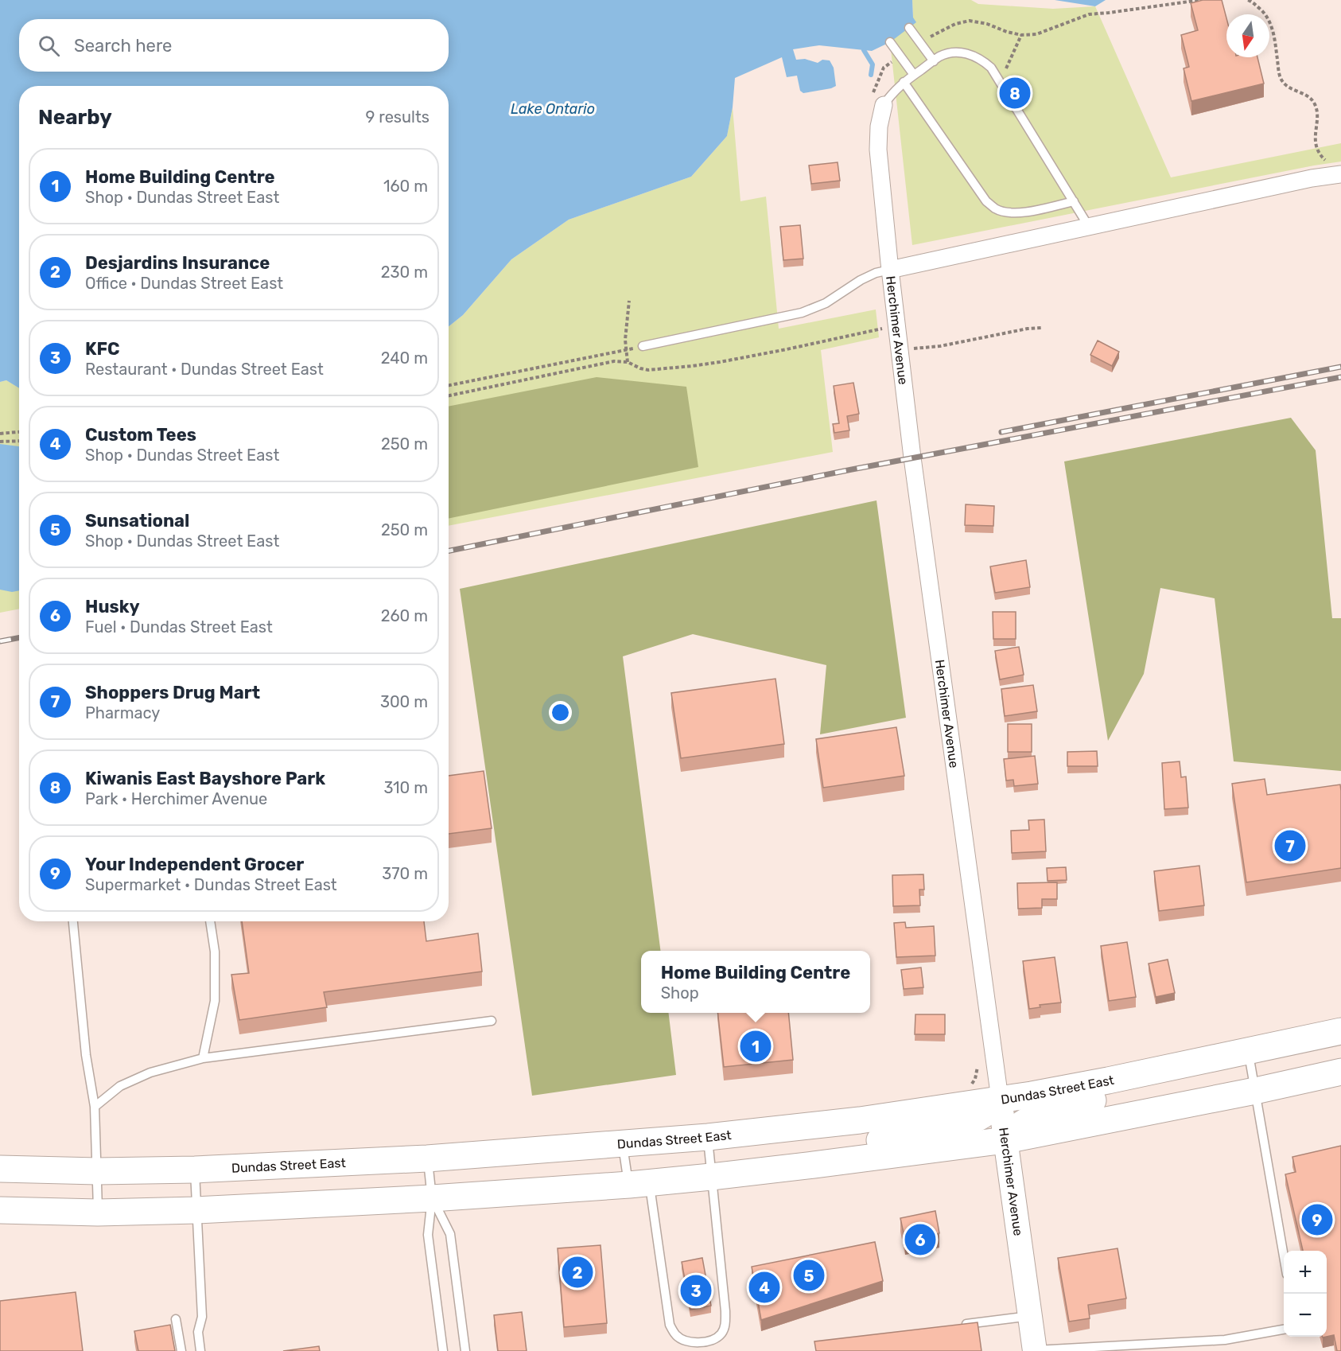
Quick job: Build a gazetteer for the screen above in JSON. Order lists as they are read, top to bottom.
{
  "streets": {
    "main road": ["Dundas Street East"],
    "street": ["Herchimer Avenue"]
  },
  "crossings": [
    ["Herchimer Avenue", "Dundas Street East"]
  ],
  "water": ["Lake Ontario"],
  "north": "bottom",
  "page": {
    "search": "Search here",
    "pins": [
      "8",
      "7",
      "1",
      "9",
      "6",
      "2",
      "5",
      "4",
      "3"
    ],
    "heading": ["Nearby", "9 results"],
    "list": [
      {
        "mark": "1",
        "name": "Home Building Centre",
        "note": "Shop · Dundas Street East",
        "value": "160 m"
      },
      {
        "mark": "2",
        "name": "Desjardins Insurance",
        "note": "Office · Dundas Street East",
        "value": "230 m"
      },
      {
        "mark": "3",
        "name": "KFC",
        "note": "Restaurant · Dundas Street East",
        "value": "240 m"
      },
      {
        "mark": "4",
        "name": "Custom Tees",
        "note": "Shop · Dundas Street East",
        "value": "250 m"
      },
      {
        "mark": "5",
        "name": "Sunsational",
        "note": "Shop · Dundas Street East",
        "value": "250 m"
      },
      {
        "mark": "6",
        "name": "Husky",
        "note": "Fuel · Dundas Street East",
        "value": "260 m"
      },
      {
        "mark": "7",
        "name": "Shoppers Drug Mart",
        "note": "Pharmacy",
        "value": "300 m"
      },
      {
        "mark": "8",
        "name": "Kiwanis East Bayshore Park",
        "note": "Park · Herchimer Avenue",
        "value": "310 m"
      },
      {
        "mark": "9",
        "name": "Your Independent Grocer",
        "note": "Supermarket · Dundas Street East",
        "value": "370 m"
      }
    ],
    "popup": ["Home Building Centre", "Shop"],
    "map_buttons": ["+", "−"]
  }
}
